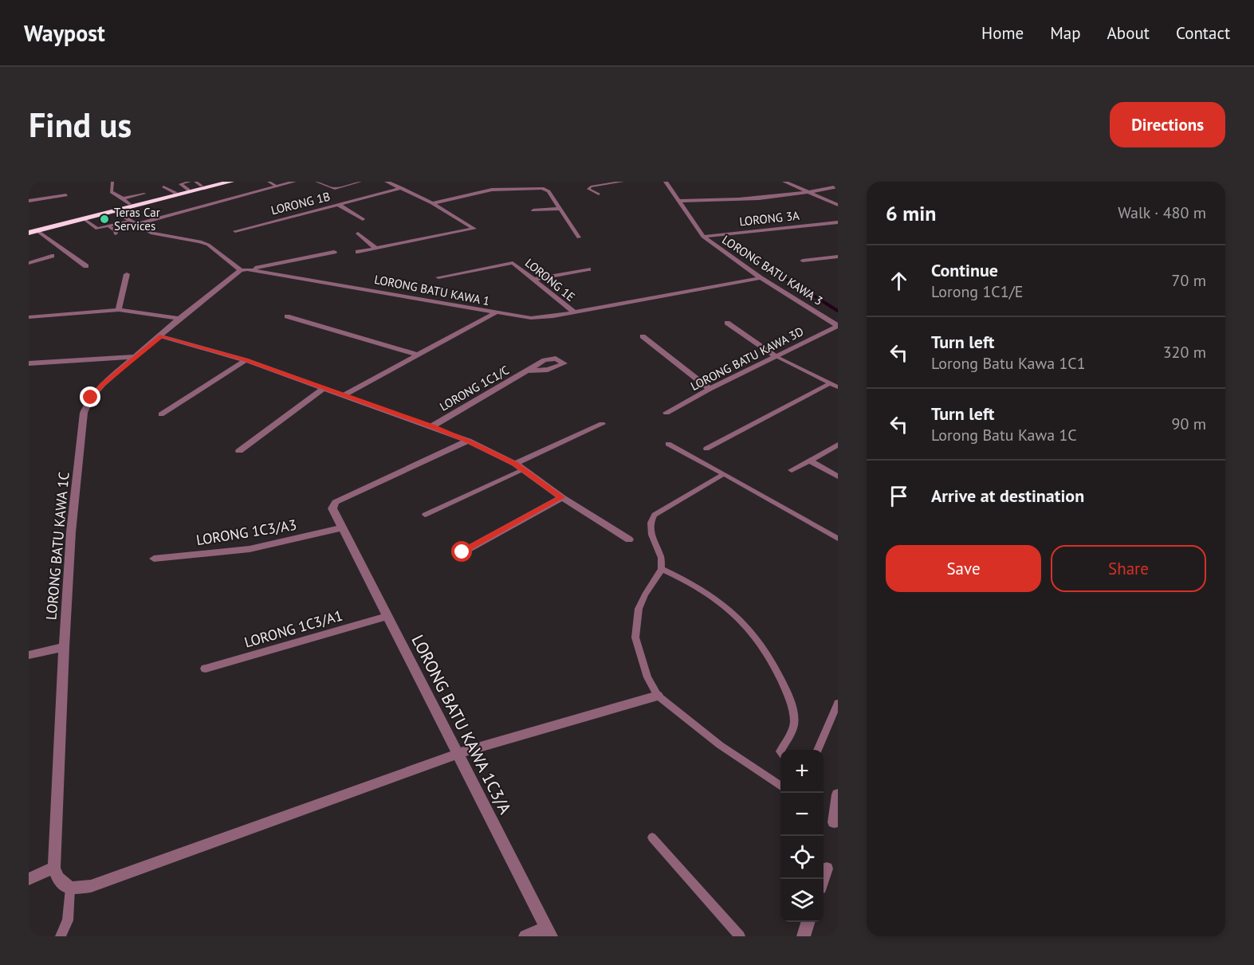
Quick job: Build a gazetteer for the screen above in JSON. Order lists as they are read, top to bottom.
{
  "streets": {
    "street": [
      "LORONG 1B",
      "LORONG 3A",
      "LORONG BATU KAWA 3",
      "LORONG 1E",
      "LORONG BATU KAWA 1",
      "LORONG BATU KAWA 3D",
      "LORONG 1C1/C",
      "LORONG 1C3/A3",
      "LORONG BATU KAWA 1C",
      "LORONG 1C3/A1",
      "LORONG BATU KAWA 1C3/A"
    ]
  },
  "crossings": [
    ["LORONG 3A", "LORONG BATU KAWA 3"],
    ["LORONG BATU KAWA 3", "LORONG BATU KAWA 1"],
    ["LORONG BATU KAWA 3", "LORONG BATU KAWA 3D"],
    ["LORONG 1E", "LORONG BATU KAWA 1"],
    ["LORONG BATU KAWA 1", "LORONG BATU KAWA 1C"],
    ["LORONG 1C3/A3", "LORONG BATU KAWA 1C3/A"],
    ["LORONG 1C3/A1", "LORONG BATU KAWA 1C3/A"]
  ],
  "places": ["Teras Car Services"],
  "page": {
    "header": "Waypost",
    "nav": [
      "Home",
      "Map",
      "About",
      "Contact"
    ],
    "buttons": [
      "Directions",
      ["Save", "Share"]
    ],
    "title": "Find us",
    "heading": ["6 min", "Walk · 480 m"],
    "list": [
      ["Continue", "Lorong 1C1/E", "70 m"],
      ["Turn left", "Lorong Batu Kawa 1C1", "320 m"],
      ["Turn left", "Lorong Batu Kawa 1C", "90 m"],
      "Arrive at destination"
    ],
    "map_buttons": ["+", "−"]
  }
}
